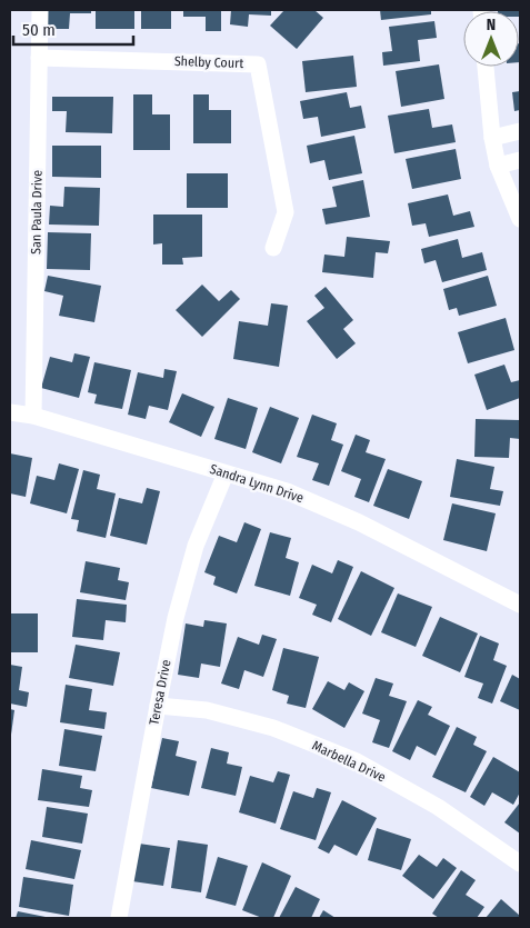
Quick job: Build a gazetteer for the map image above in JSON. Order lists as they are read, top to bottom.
{
  "streets": {
    "street": [
      "Shelby Court",
      "San Paula Drive",
      "Sandra Lynn Drive",
      "Teresa Drive",
      "Marbella Drive"
    ]
  },
  "crossings": [
    ["Shelby Court", "San Paula Drive"],
    ["San Paula Drive", "Sandra Lynn Drive"],
    ["Sandra Lynn Drive", "Teresa Drive"],
    ["Teresa Drive", "Marbella Drive"]
  ],
  "scale_bar": "50 m",
  "north": "top"
}
